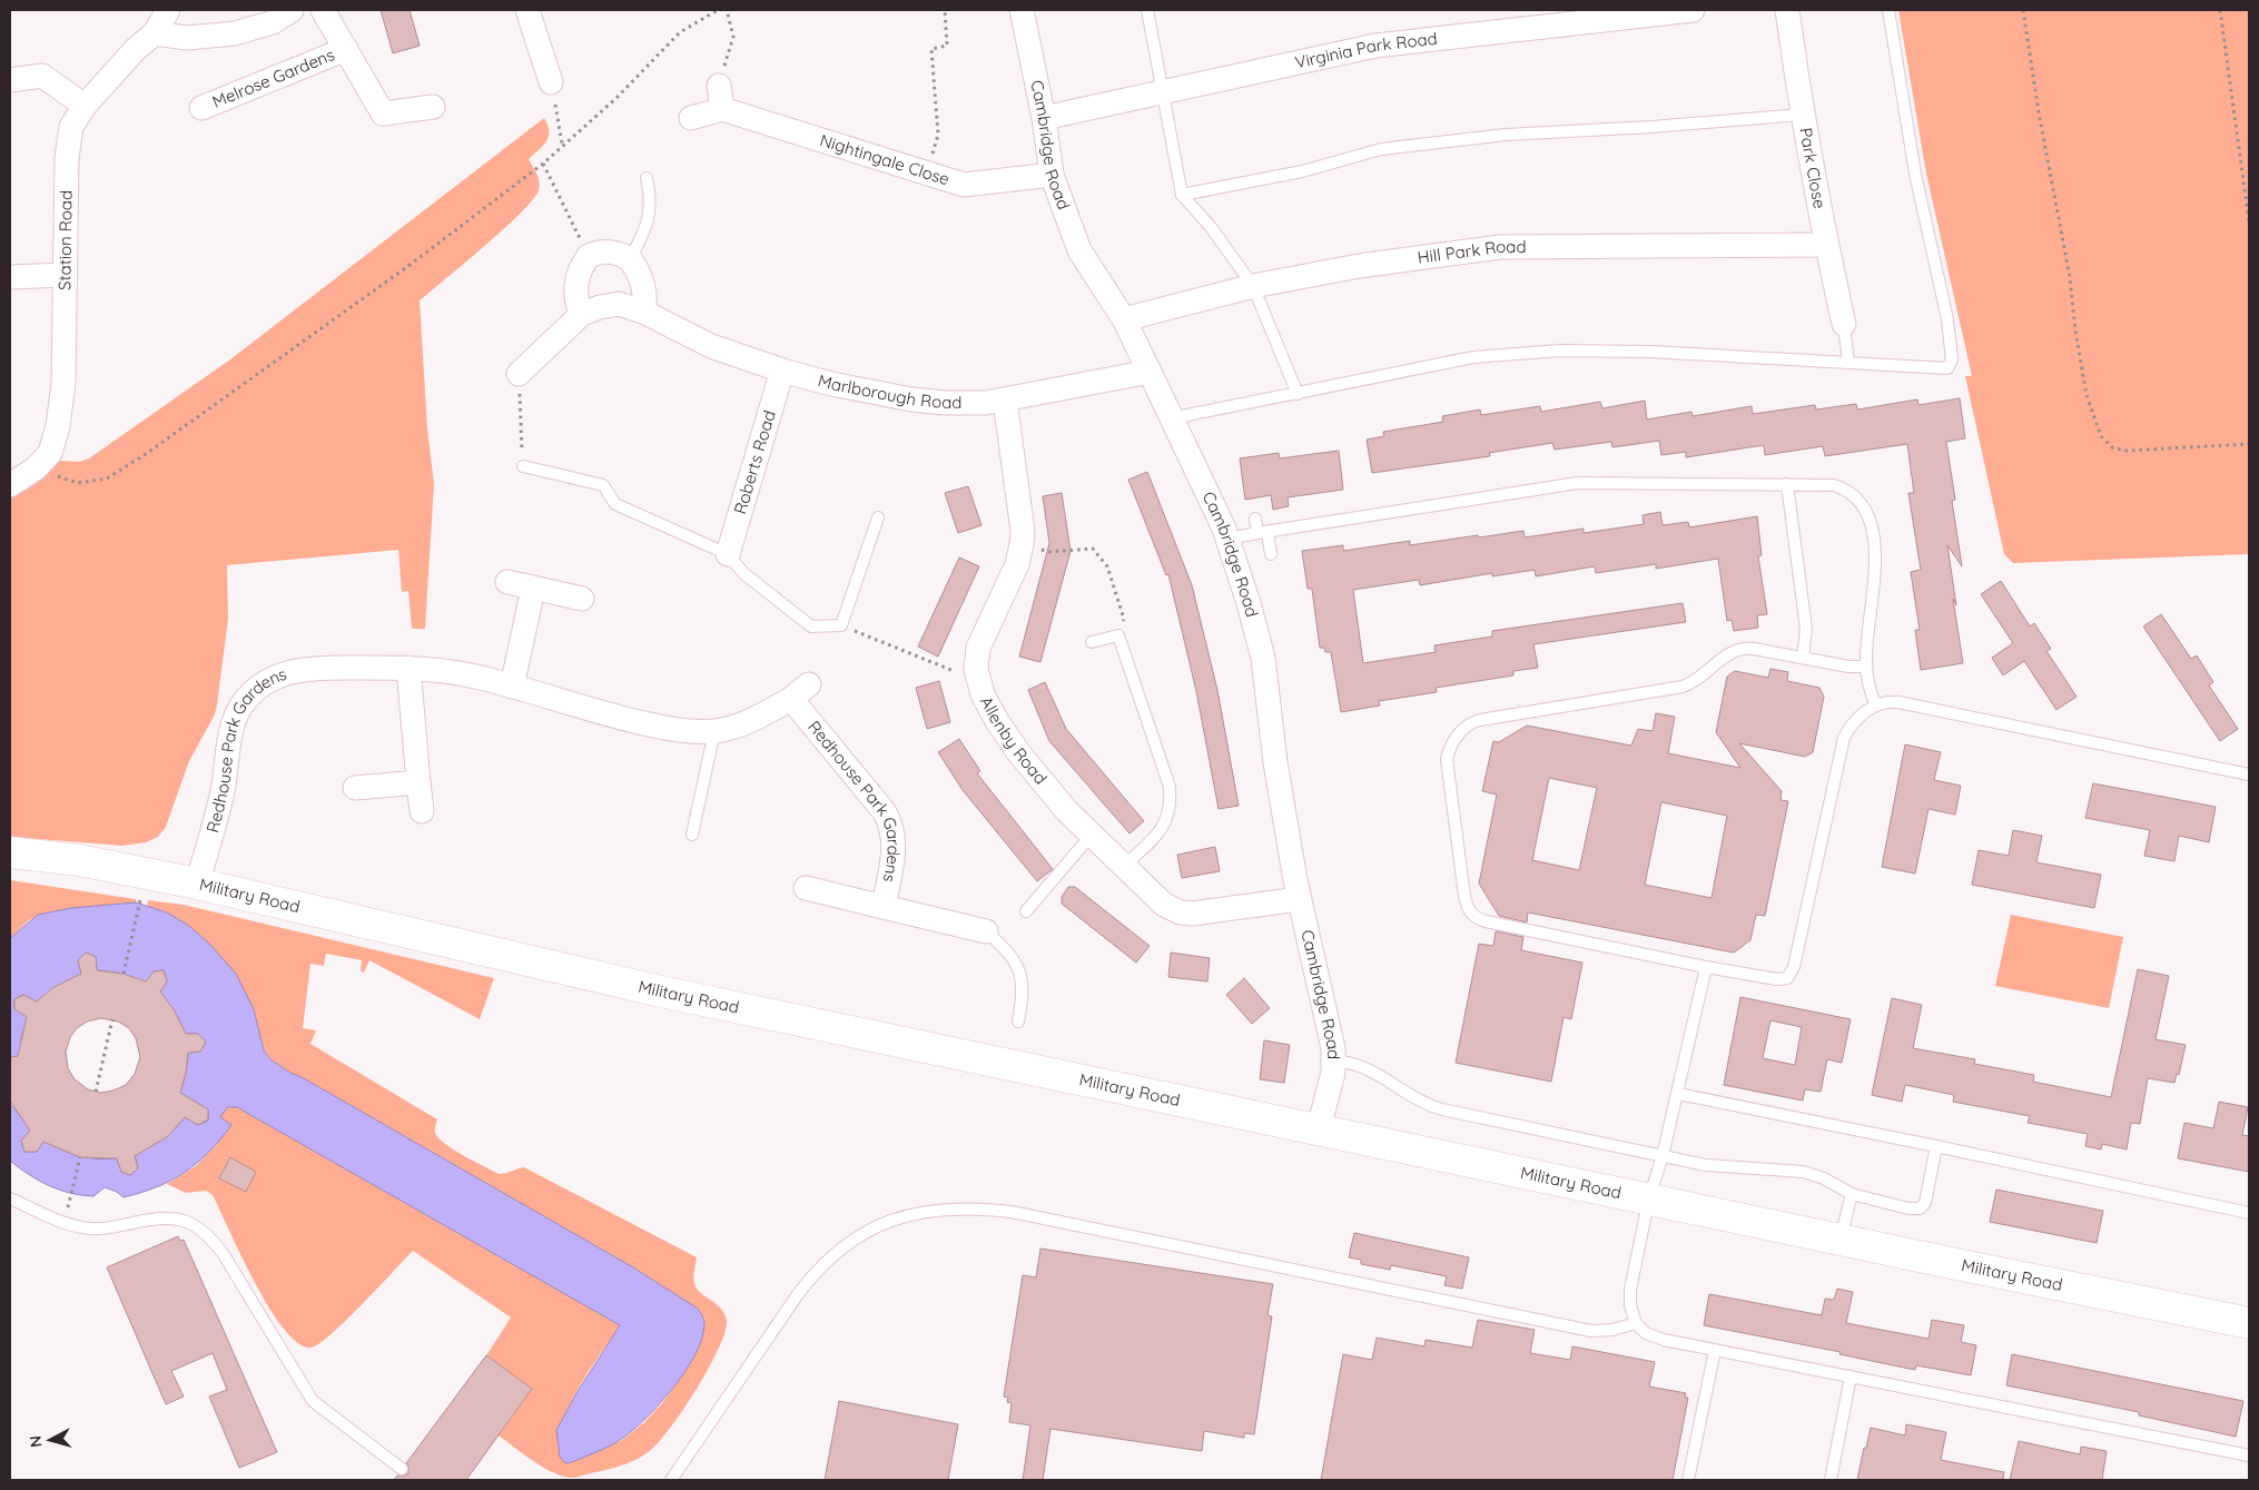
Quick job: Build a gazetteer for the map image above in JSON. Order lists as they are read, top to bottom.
{
  "streets": {
    "street": [
      "Virginia Park Road",
      "Melrose Gardens",
      "Cambridge Road",
      "Nightingale Close",
      "Park Close",
      "Station Road",
      "Hill Park Road",
      "Marlborough Road",
      "Roberts Road",
      "Allenby Road",
      "Redhouse Park Gardens",
      "Military Road"
    ]
  },
  "crossings": [
    ["Virginia Park Road", "Cambridge Road"],
    ["Cambridge Road", "Nightingale Close"],
    ["Cambridge Road", "Hill Park Road"],
    ["Cambridge Road", "Marlborough Road"],
    ["Cambridge Road", "Allenby Road"],
    ["Cambridge Road", "Military Road"],
    ["Park Close", "Hill Park Road"],
    ["Marlborough Road", "Roberts Road"],
    ["Marlborough Road", "Allenby Road"],
    ["Redhouse Park Gardens", "Military Road"]
  ],
  "north": "left"
}
